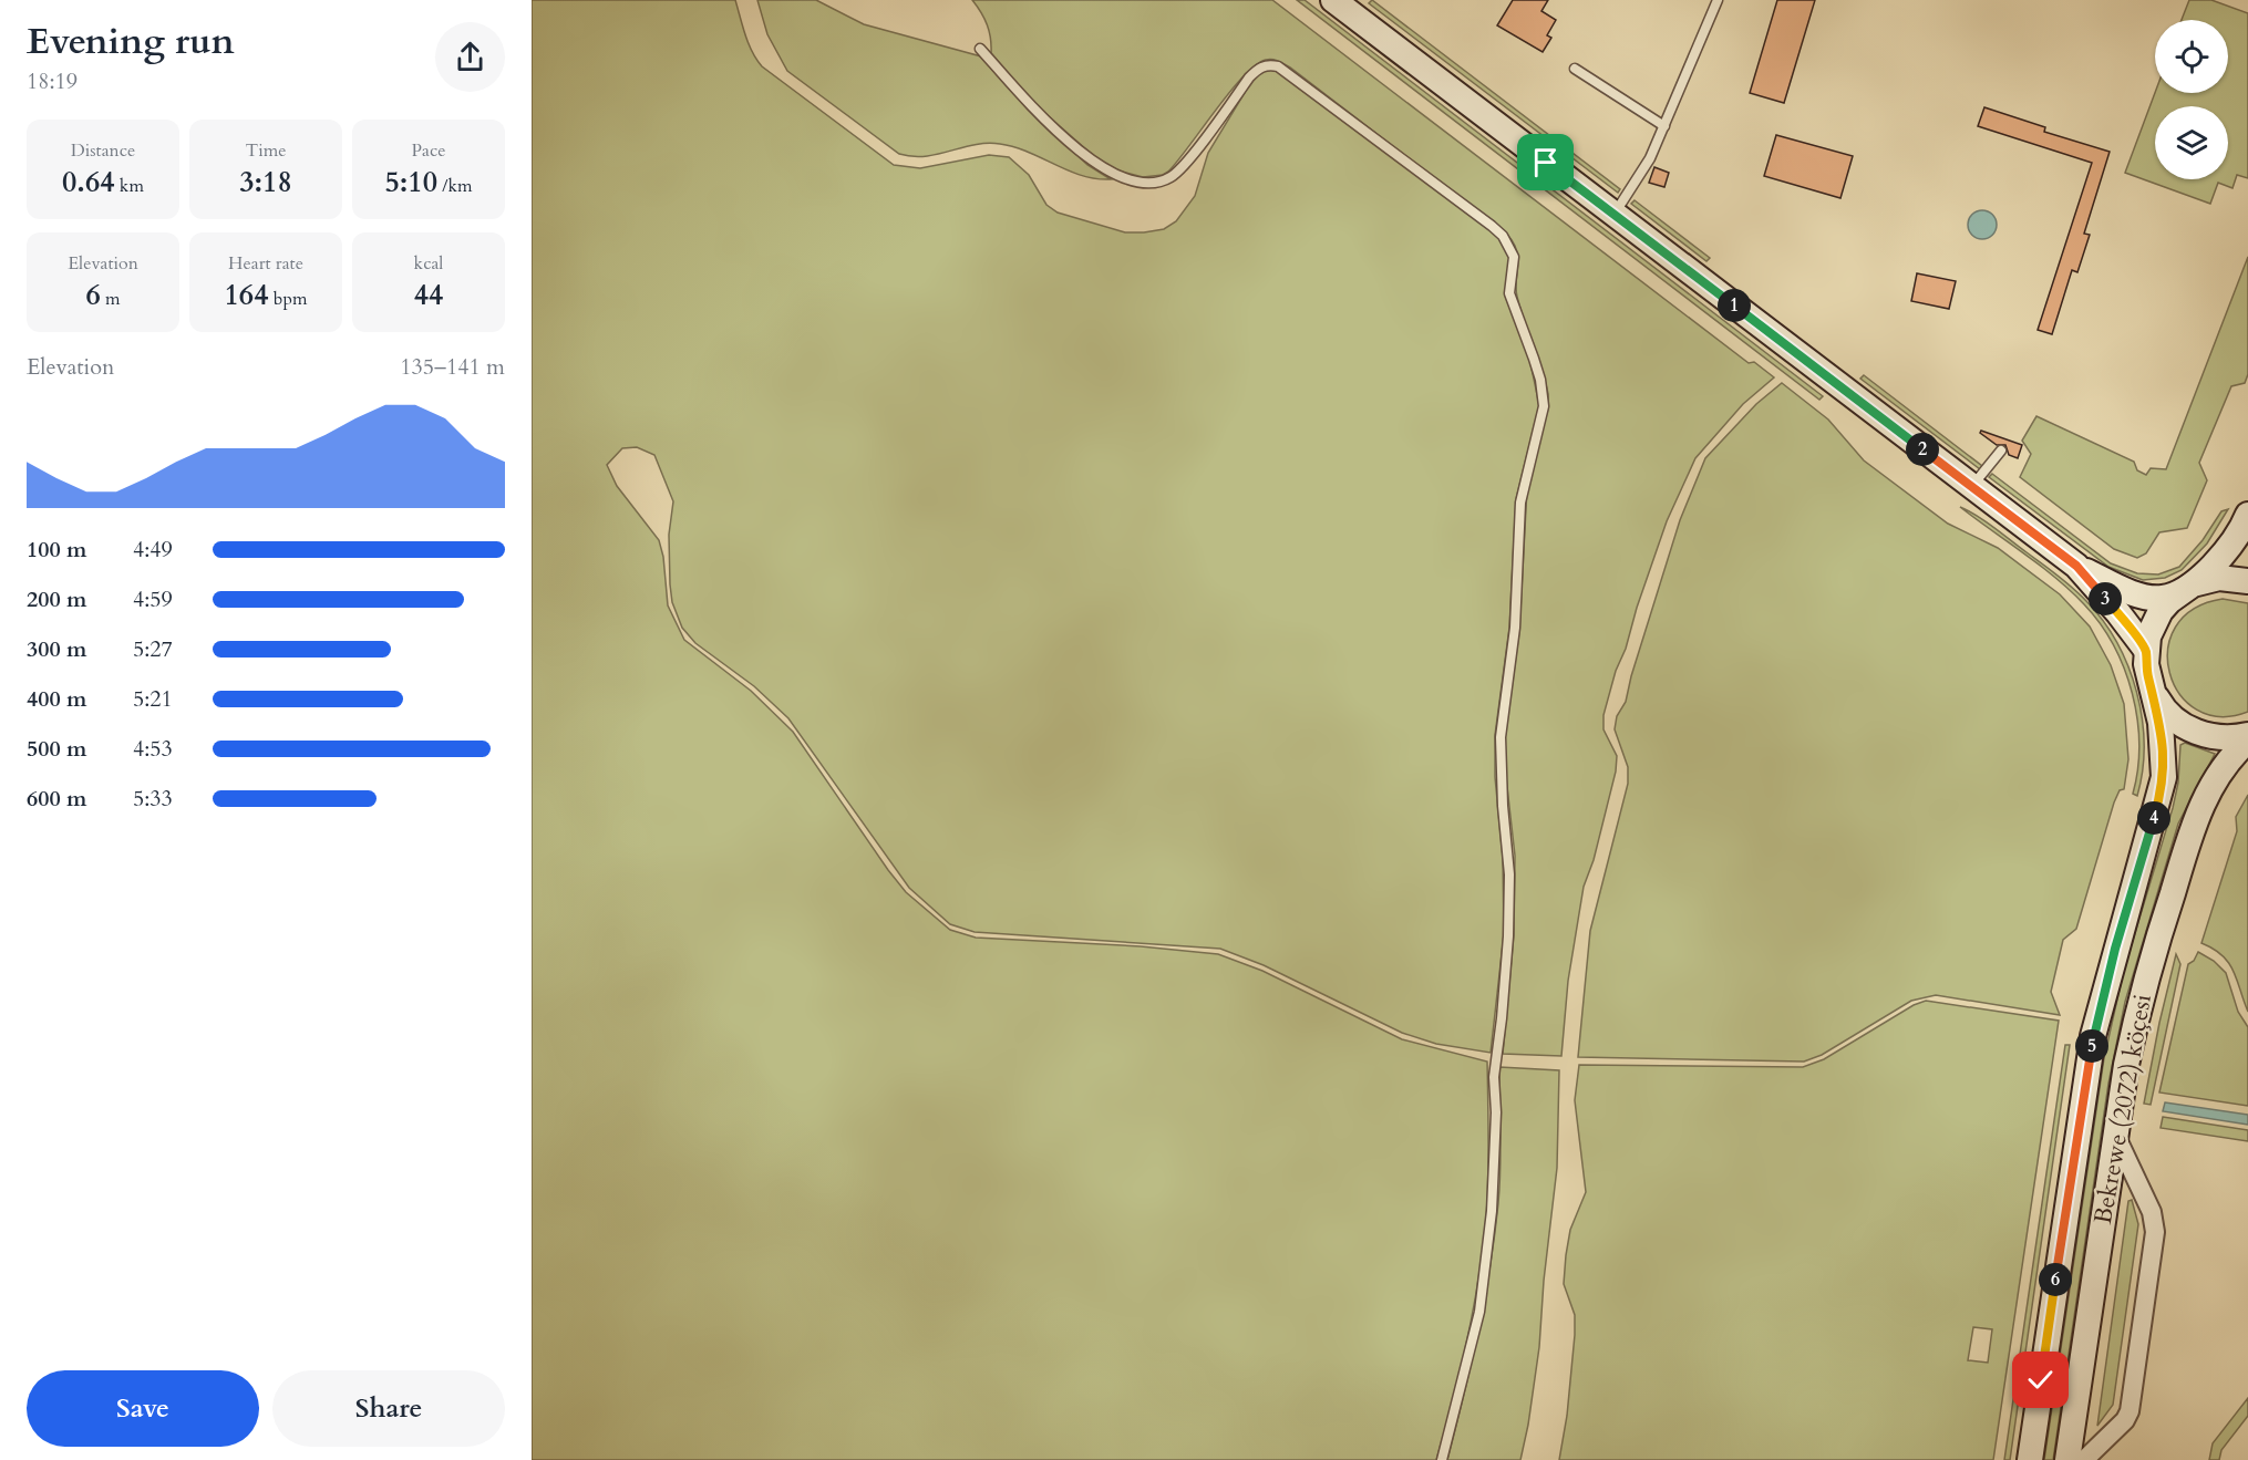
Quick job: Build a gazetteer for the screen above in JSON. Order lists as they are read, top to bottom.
{
  "streets": {
    "main road": ["Bekrewe (2072) köçesi"]
  },
  "page": {
    "heading": ["Evening run", "18:19"],
    "stats": [
      ["Distance", "0.64 km"],
      ["Time", "3:18"],
      ["Pace", "5:10 /km"],
      ["Elevation", "6 m"],
      ["Heart rate", "164 bpm"],
      ["kcal", "44"]
    ],
    "pins": [
      "1",
      "2",
      "3",
      "4",
      "5",
      "6"
    ],
    "chart": ["Elevation", "135–141 m"],
    "list": [
      {
        "name": "100 m",
        "note": "4:49"
      },
      {
        "name": "200 m",
        "note": "4:59"
      },
      {
        "name": "300 m",
        "note": "5:27"
      },
      {
        "name": "400 m",
        "note": "5:21"
      },
      {
        "name": "500 m",
        "note": "4:53"
      },
      {
        "name": "600 m",
        "note": "5:33"
      }
    ],
    "buttons": ["Save", "Share"]
  }
}
